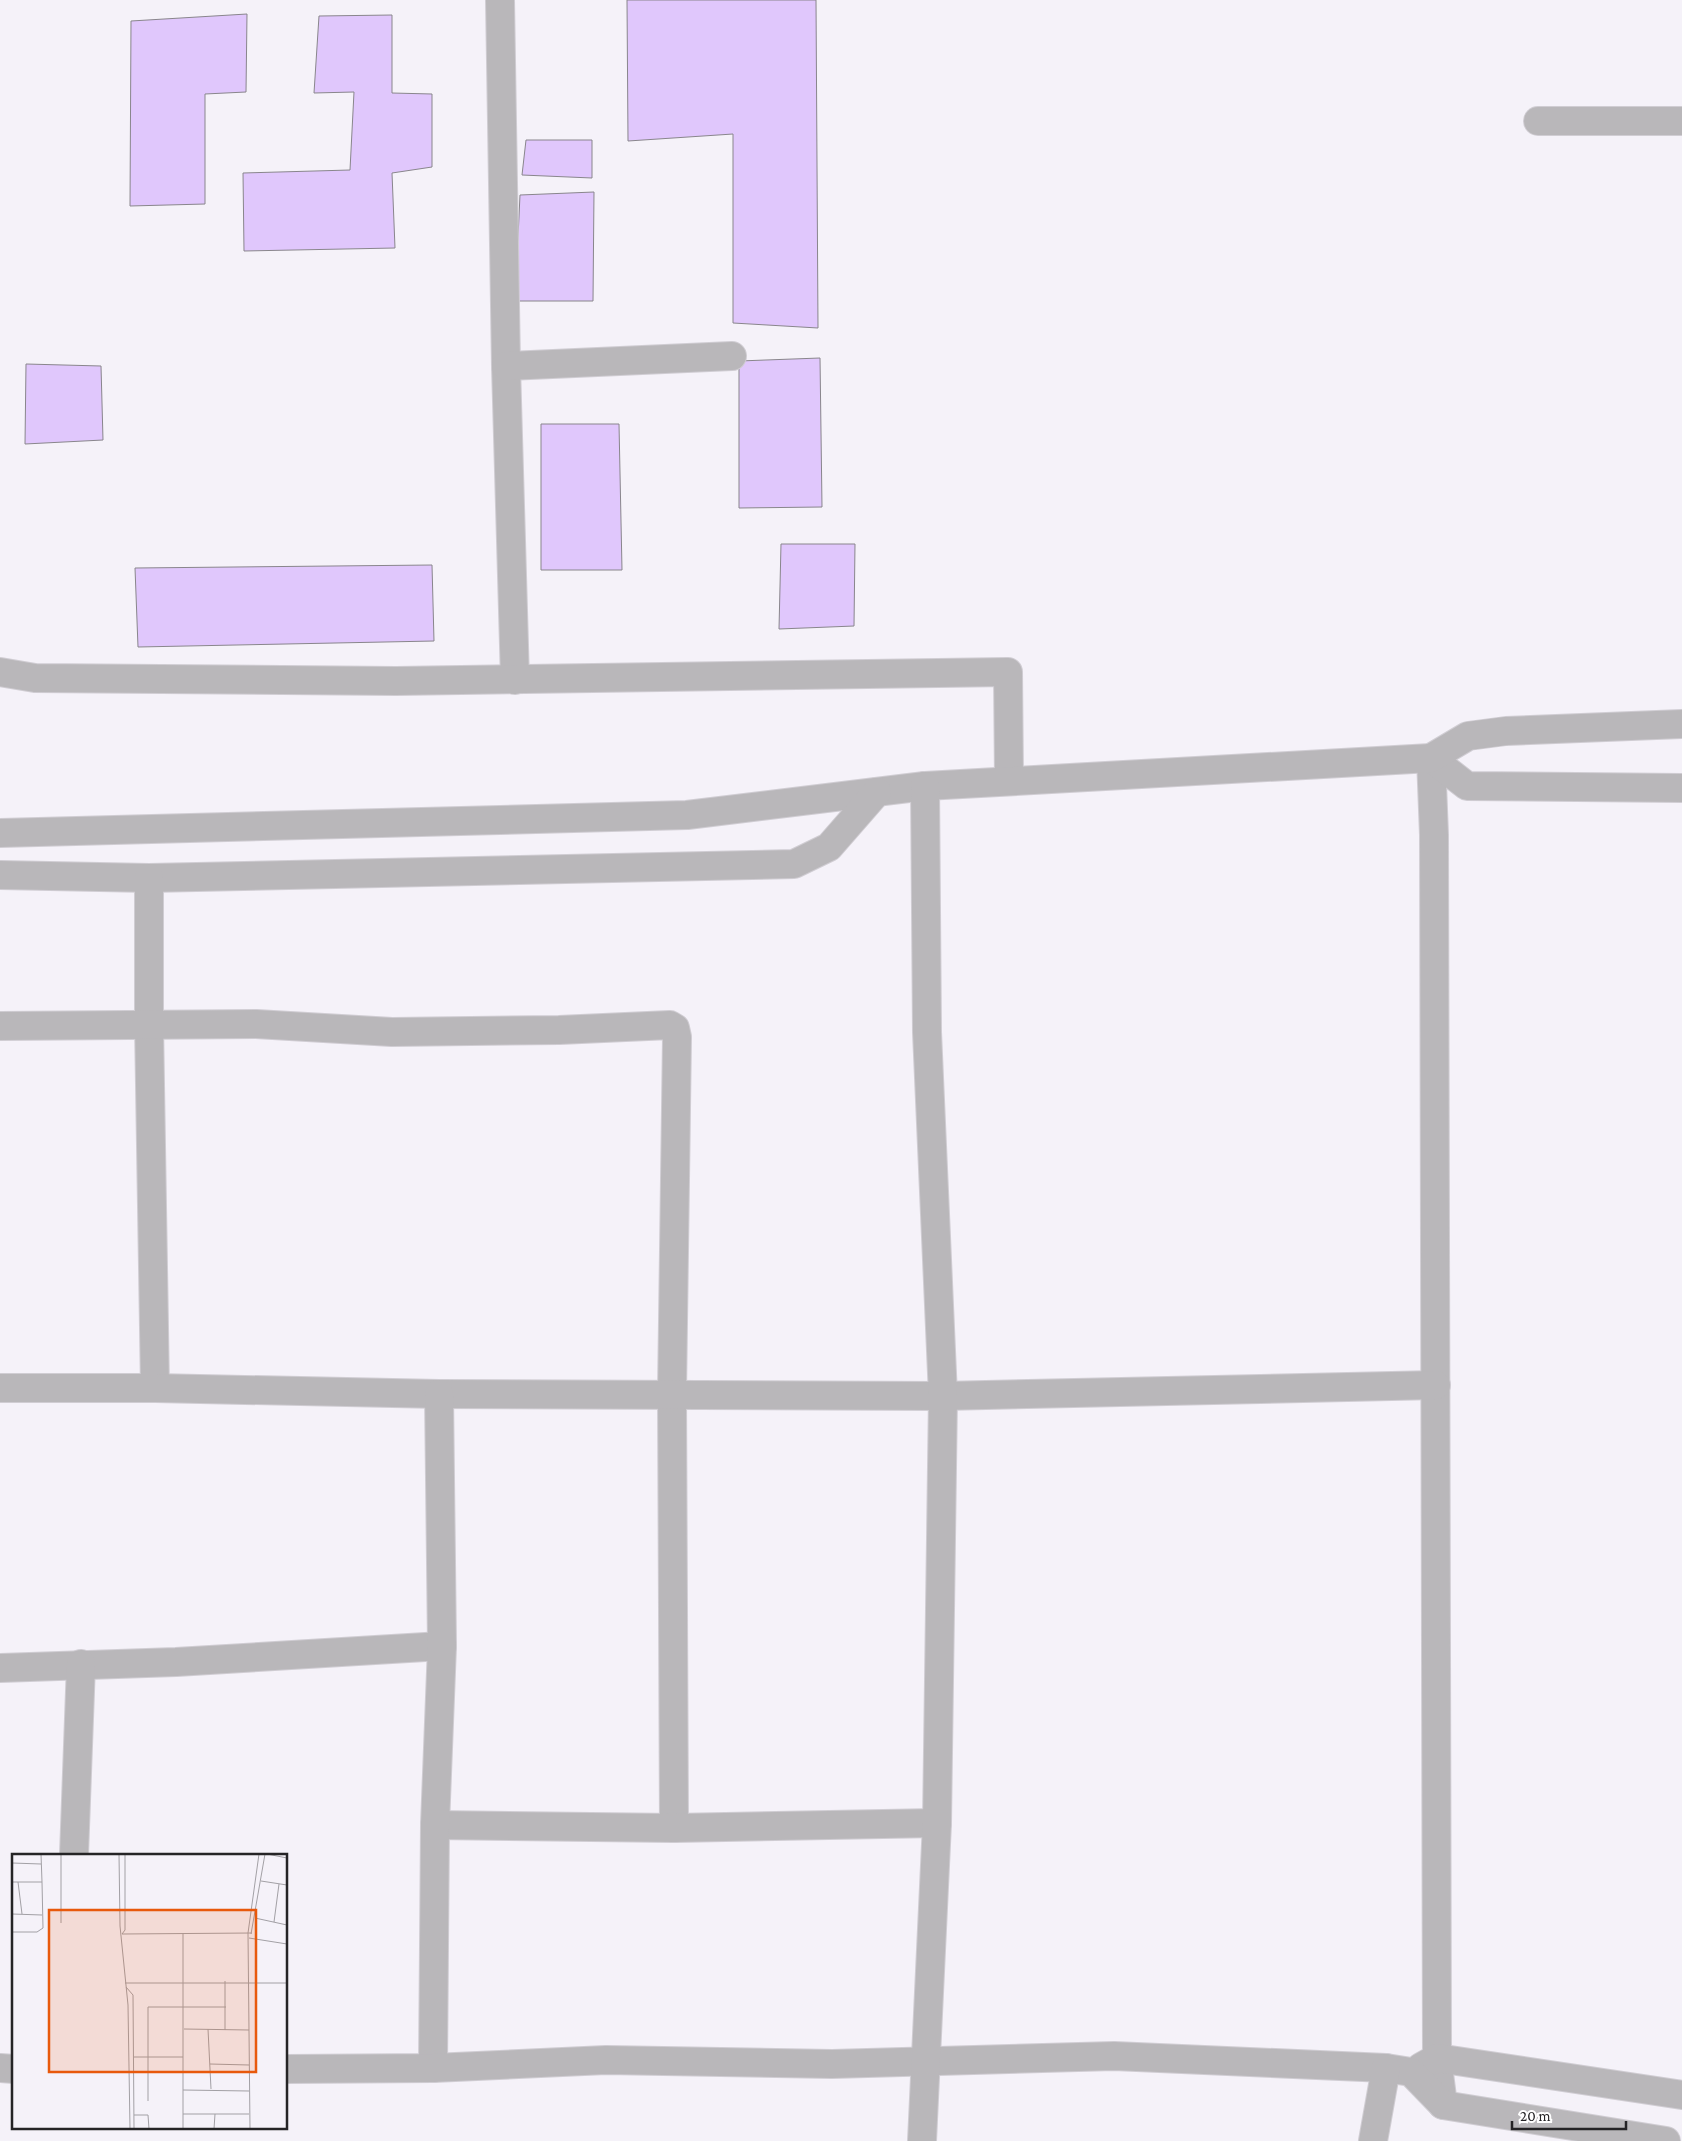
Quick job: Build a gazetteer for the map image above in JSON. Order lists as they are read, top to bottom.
{
  "scale_bar": "20 m"
}
